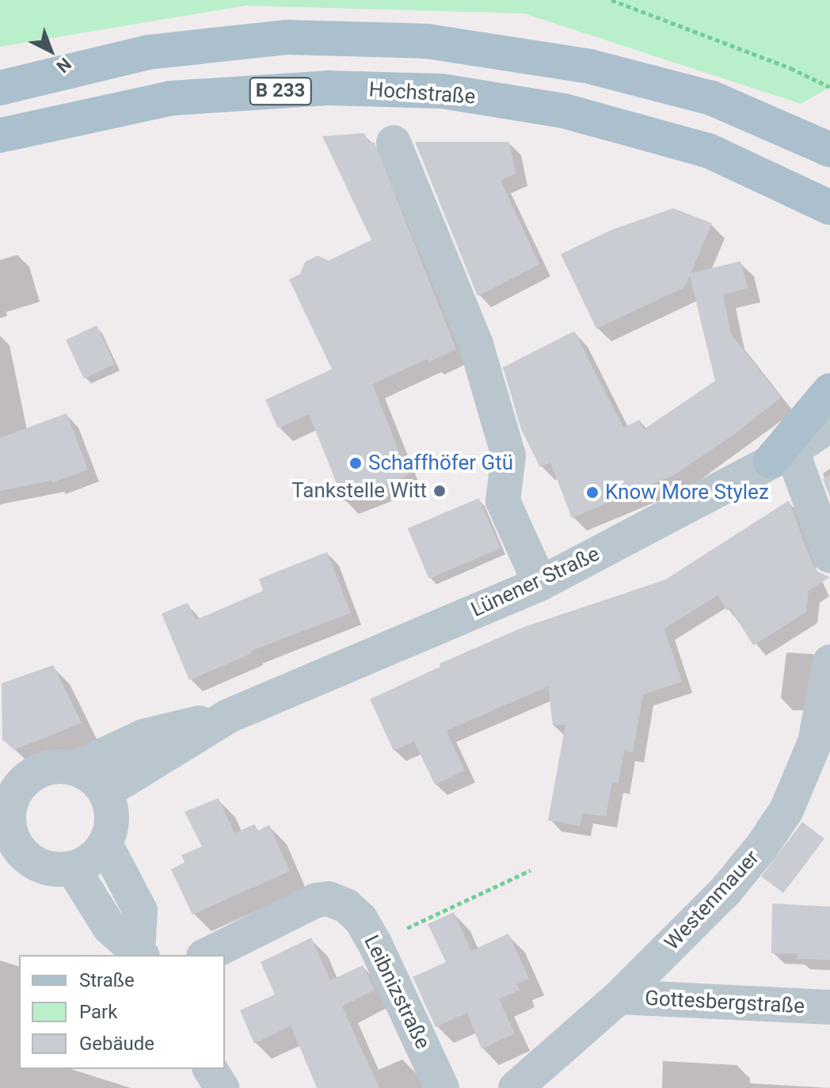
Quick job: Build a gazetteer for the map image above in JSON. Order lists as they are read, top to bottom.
{
  "streets": {
    "main road": ["B 233", "Hochstraße"],
    "street": [
      "Lünener Straße",
      "Westenmauer",
      "Leibnizstraße",
      "Gottesbergstraße"
    ]
  },
  "crossings": [
    ["Westenmauer", "Gottesbergstraße"]
  ],
  "places": ["Schaffhöfer Gtü", "Tankstelle Witt", "Know More Stylez"],
  "legend": ["Straße", "Park", "Gebäude"],
  "north": "bottom right"
}
